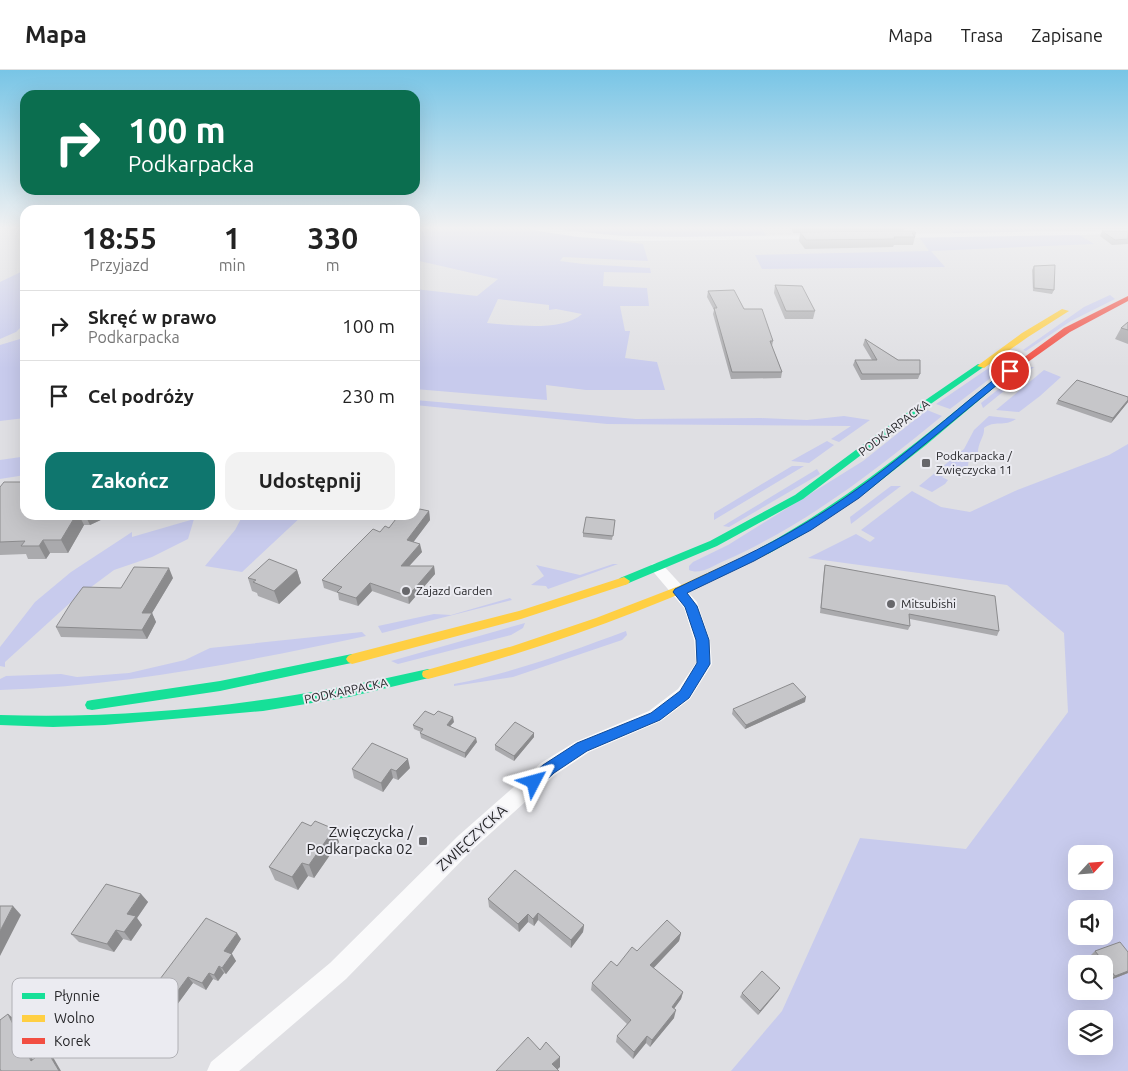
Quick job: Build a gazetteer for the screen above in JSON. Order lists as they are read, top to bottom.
{
  "streets": {
    "highway": ["PODKARPACKA"],
    "street": ["ZWIĘCZYCKA"]
  },
  "crossings": [
    ["PODKARPACKA", "ZWIĘCZYCKA"]
  ],
  "places": {
    "transit": ["Podkarpacka / Zwięczycka 11", "Zwięczycka / Podkarpacka 02"],
    "other": ["Zajazd Garden", "Mitsubishi"]
  },
  "legend": ["Płynnie", "Wolno", "Korek"],
  "north": "top right",
  "page": {
    "header": "Mapa",
    "nav": ["Mapa", "Trasa", "Zapisane"],
    "turn": ["100 m", "Podkarpacka"],
    "eta": [
      "18:55",
      "Przyjazd",
      "1",
      "min",
      "330",
      "m"
    ],
    "list": [
      {
        "name": "Skręć w prawo",
        "note": "Podkarpacka",
        "value": "100 m"
      },
      {
        "name": "Cel podróży",
        "value": "230 m"
      }
    ],
    "buttons": ["Zakończ", "Udostępnij"]
  }
}
